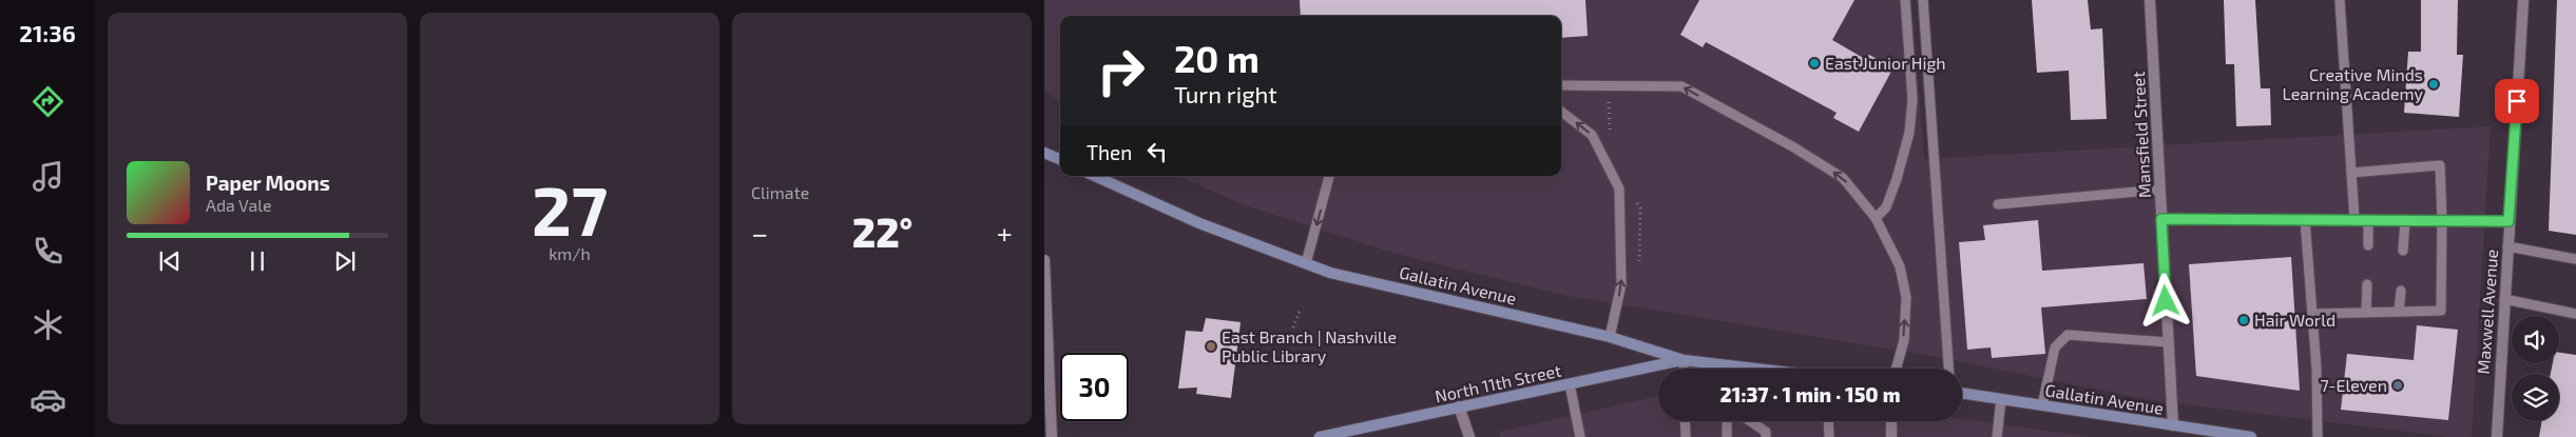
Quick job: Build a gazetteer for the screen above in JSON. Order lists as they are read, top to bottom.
{
  "streets": {
    "main road": ["Gallatin Avenue", "North 11th Street"],
    "street": ["Mansfield Street", "Maxwell Avenue"]
  },
  "crossings": [
    ["Mansfield Street", "Gallatin Avenue"],
    ["Gallatin Avenue", "North 11th Street"]
  ],
  "places": [
    "East Junior High",
    "Creative Minds Learning Academy",
    "Hair World",
    "East Branch | Nashville Public Library",
    "7-Eleven"
  ],
  "page": {
    "tabs": "21:36",
    "tile": [
      ["27", "km/h"],
      "Climate"
    ],
    "turn": ["20 m", "Turn right"],
    "then": "Then",
    "song": ["Paper Moons", "Ada Vale"],
    "heat": ["−", "22°", "+"],
    "limit": "30",
    "trip": "21:37 · 1 min · 150 m"
  }
}
